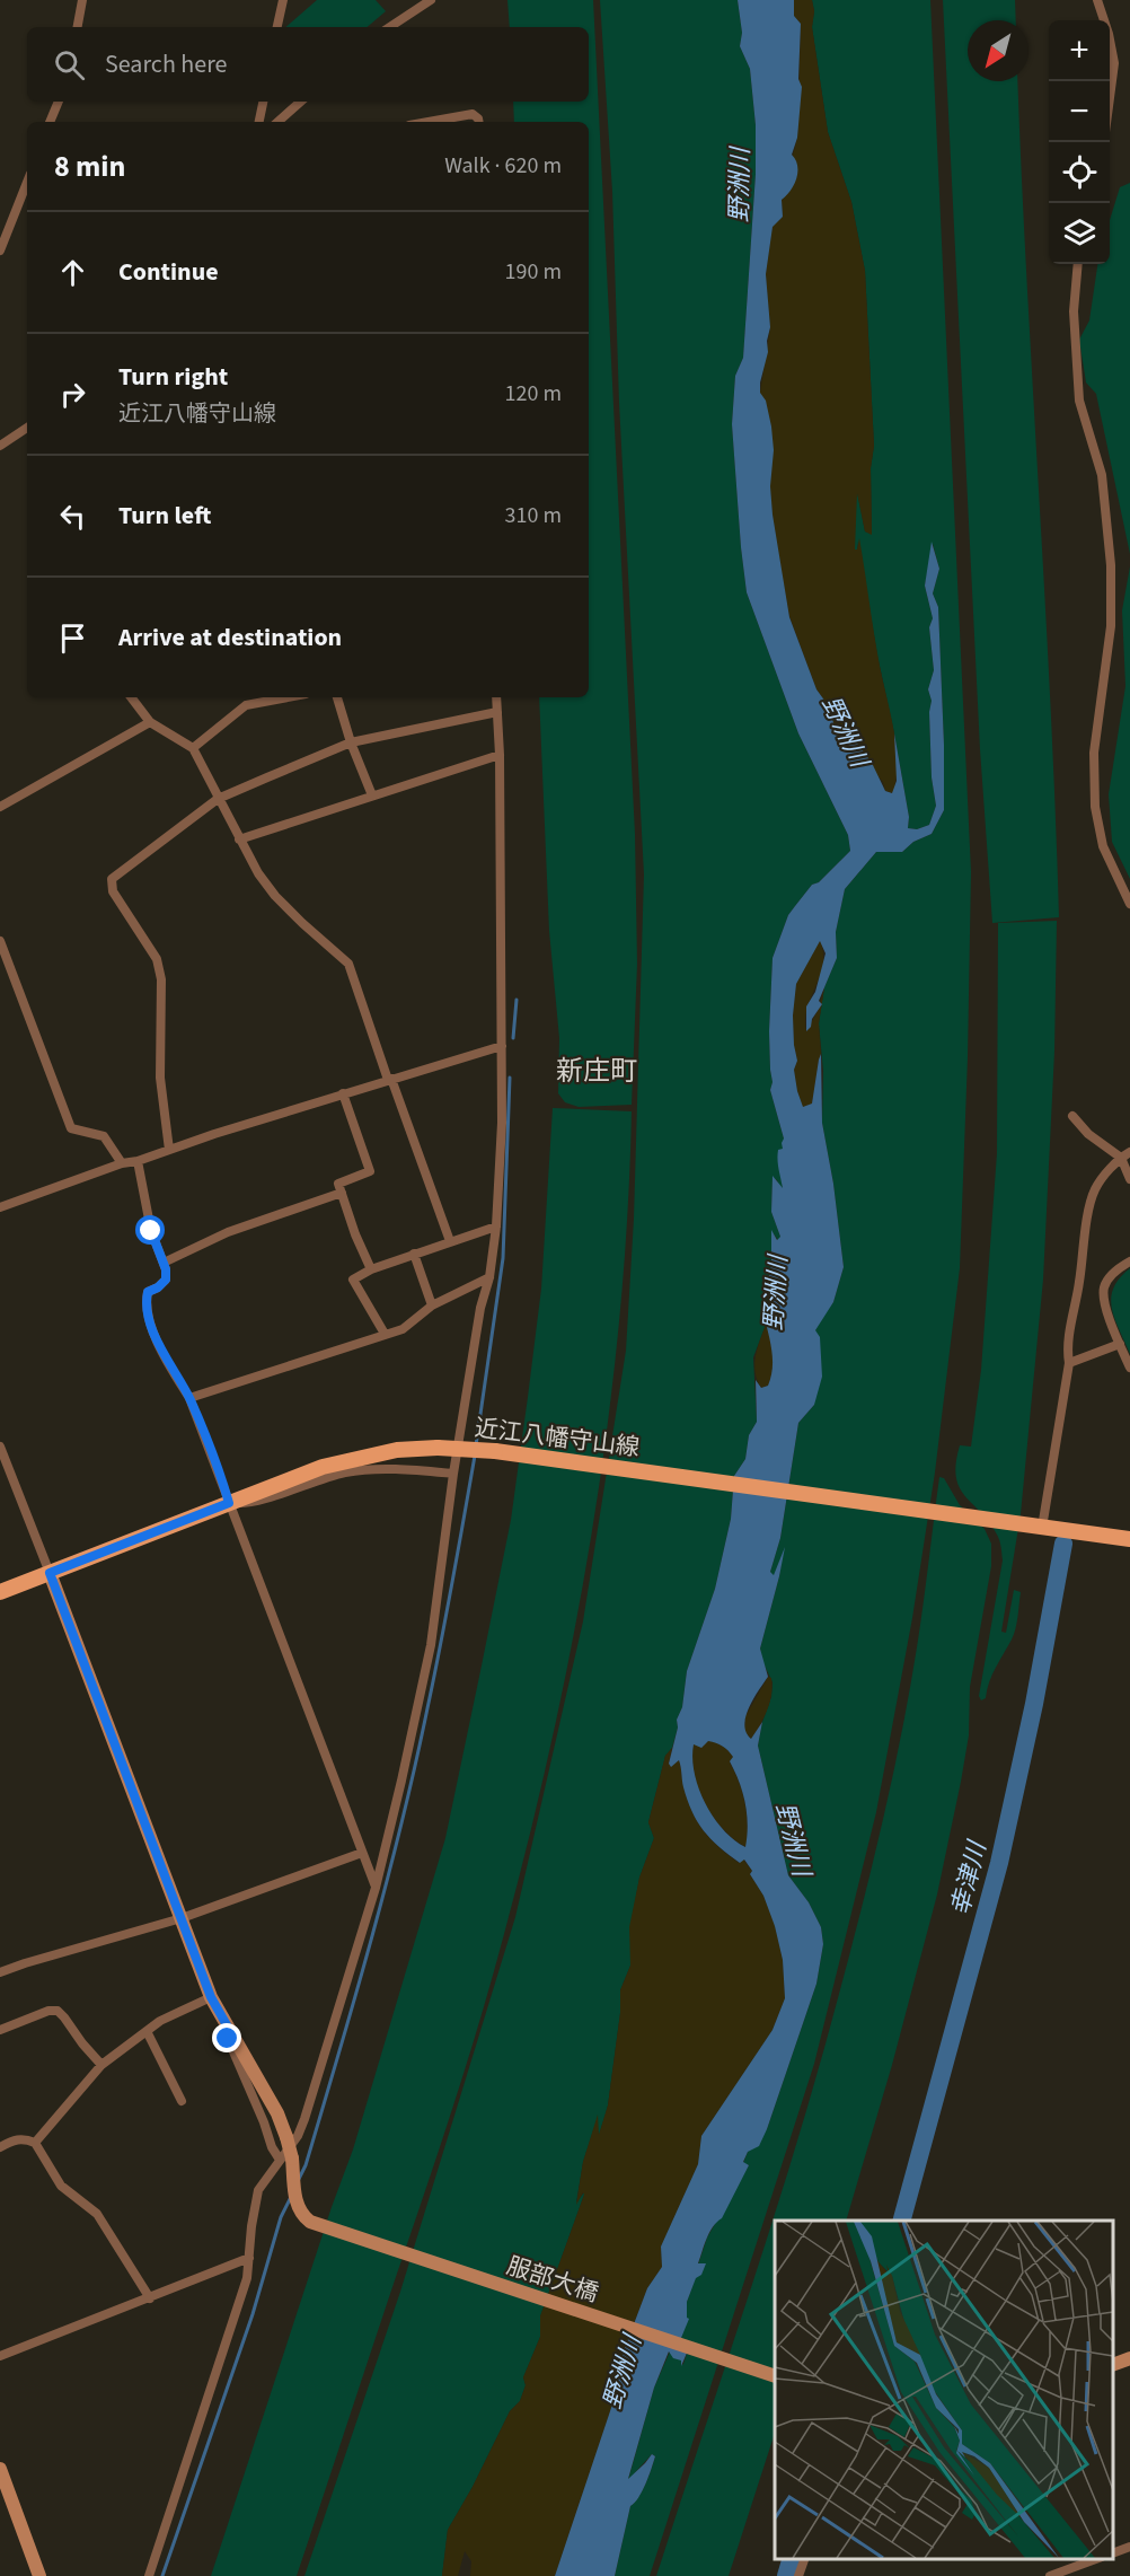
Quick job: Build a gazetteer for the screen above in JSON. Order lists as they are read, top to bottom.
{
  "streets": {
    "main road": ["近江八幡守山線"],
    "street": ["服部大橋"]
  },
  "districts": ["新庄町"],
  "water": ["野洲川", "幸津川"],
  "north": "bottom left",
  "page": {
    "map_buttons": ["+", "−"],
    "search": "Search here",
    "heading": ["8 min", "Walk · 620 m"],
    "list": [
      ["Continue", "190 m"],
      ["Turn right", "近江八幡守山線", "120 m"],
      ["Turn left", "310 m"],
      "Arrive at destination"
    ]
  }
}
